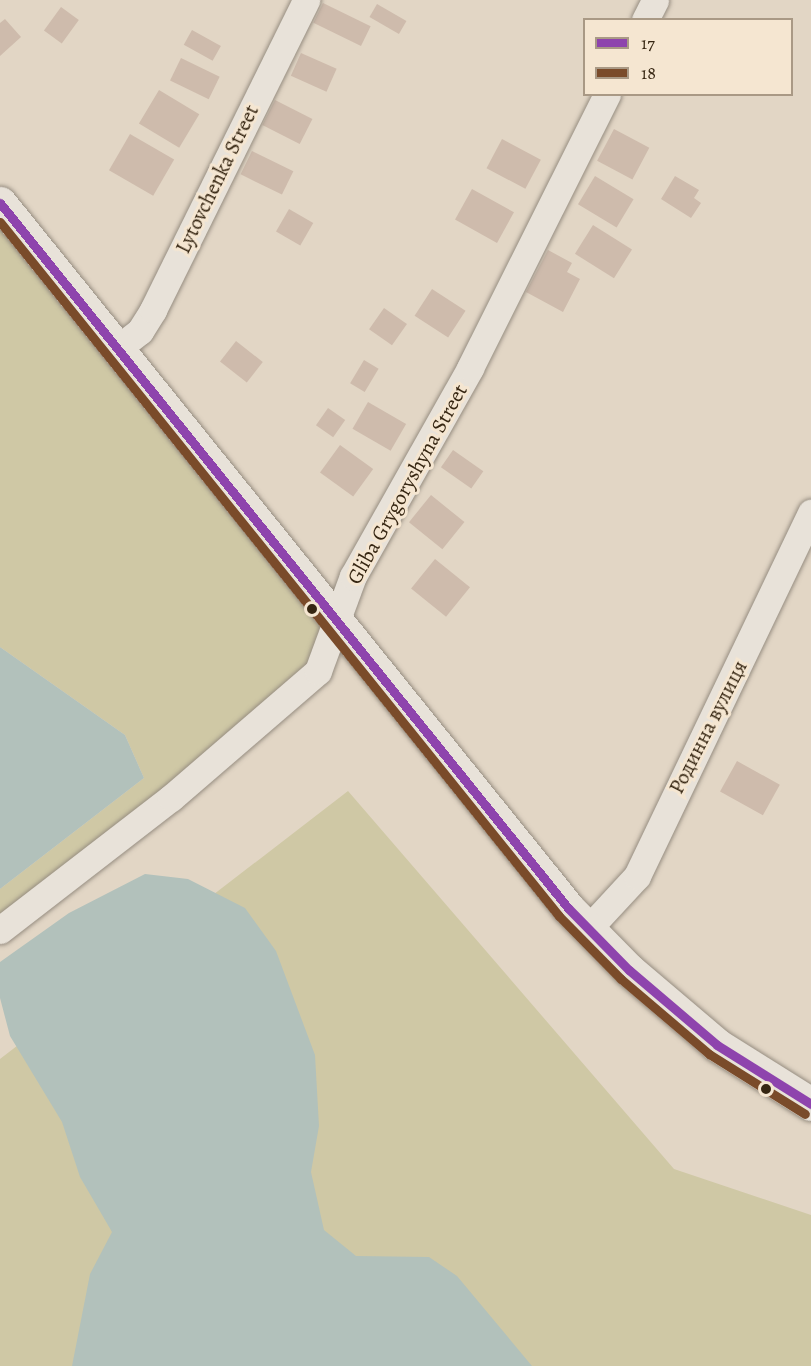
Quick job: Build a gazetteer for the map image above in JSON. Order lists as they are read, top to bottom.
{
  "streets": {
    "street": ["Lytovchenka Street", "Gliba Grygoryshyna Street", "Родинна вулиця"]
  },
  "lines": ["transit line 17", "transit line 18"],
  "legend": ["17", "18"]
}
